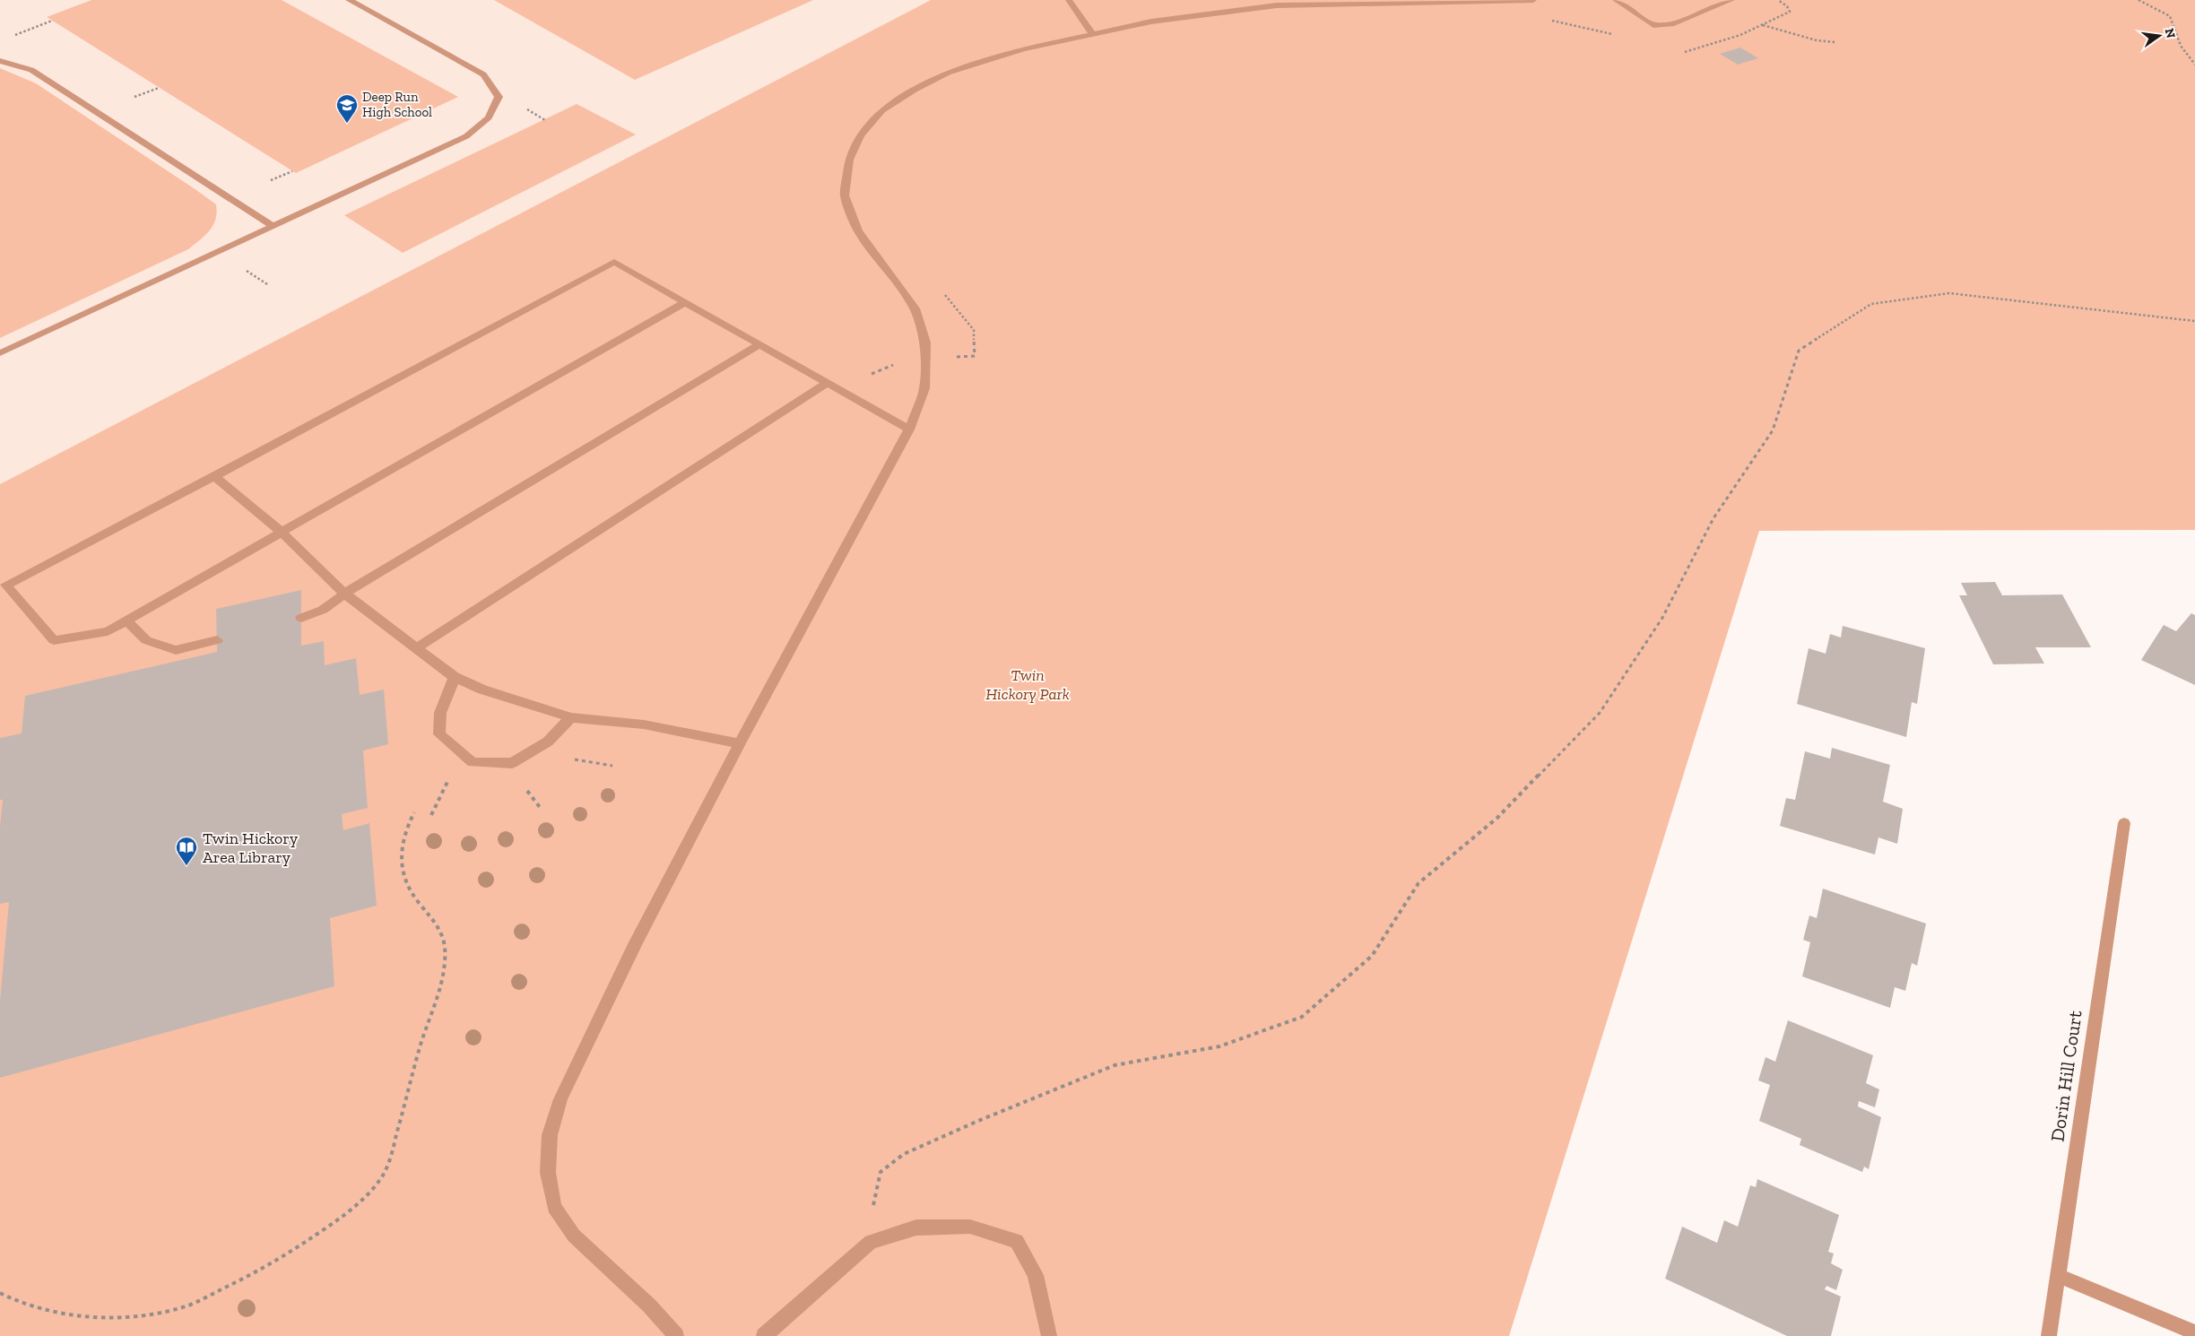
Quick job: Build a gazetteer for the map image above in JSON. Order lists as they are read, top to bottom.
{
  "streets": {
    "street": ["Dorin Hill Court"]
  },
  "parks": ["Twin Hickory Park"],
  "places": {
    "school or university": ["Deep Run High School"],
    "library": ["Twin Hickory Area Library"]
  },
  "north": "right"
}
